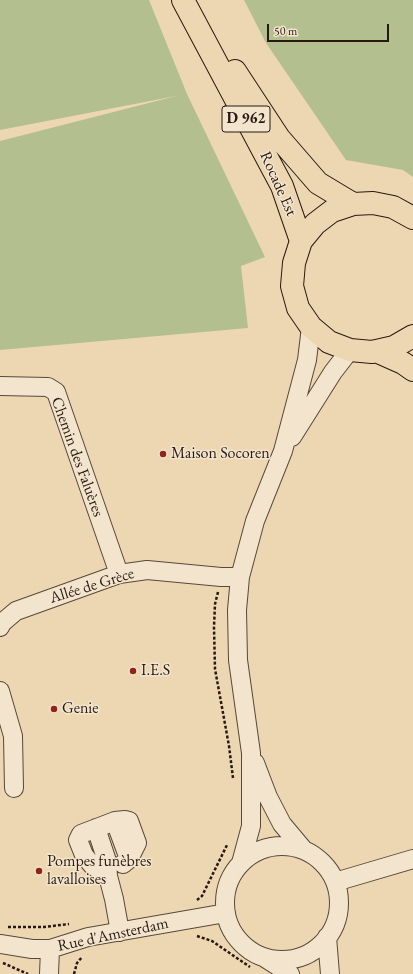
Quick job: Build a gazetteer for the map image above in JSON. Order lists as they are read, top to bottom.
{
  "streets": {
    "main road": ["D 962", "Rocade Est"],
    "street": ["Chemin des Faluères", "Allée de Grèce", "Rue d'Amsterdam"]
  },
  "crossings": [
    ["Chemin des Faluères", "Allée de Grèce"]
  ],
  "places": [
    "Maison Socoren",
    "I.E.S",
    "Genie",
    "Pompes funèbres lavalloises"
  ],
  "scale_bar": "50 m"
}
